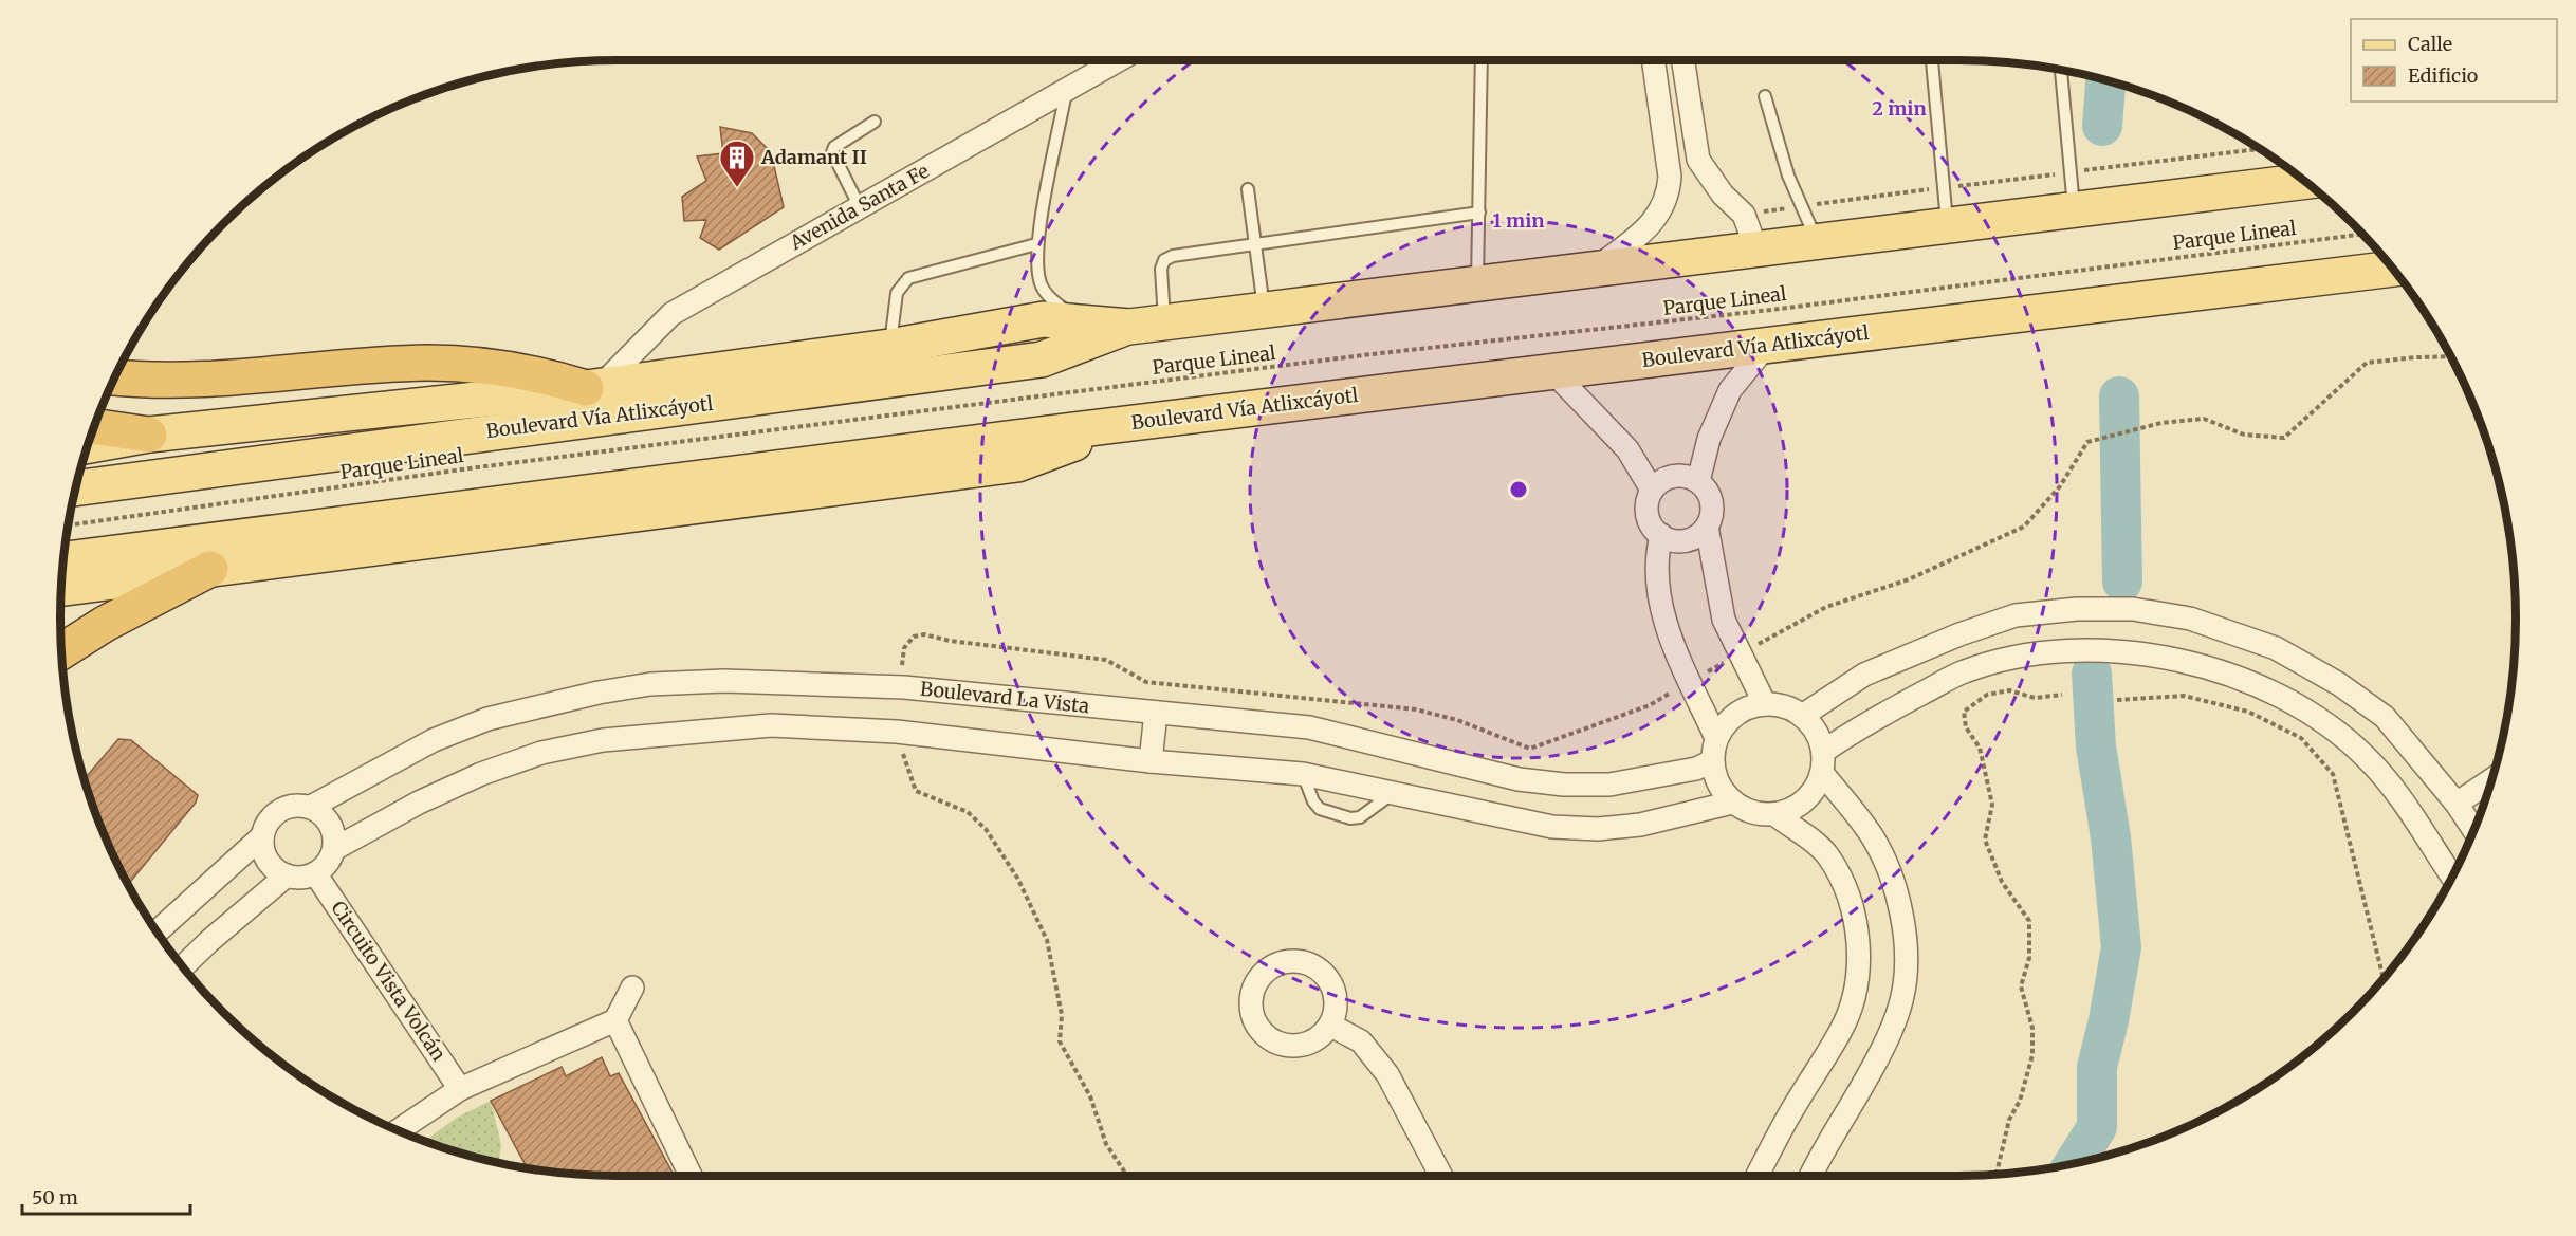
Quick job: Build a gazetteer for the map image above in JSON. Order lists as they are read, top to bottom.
{
  "streets": {
    "main road": ["Boulevard Vía Atlixcáyotl"],
    "street": ["Avenida Santa Fe", "Boulevard La Vista", "Circuito Vista Volcán"],
    "path": ["Parque Lineal"]
  },
  "crossings": [
    ["Avenida Santa Fe", "Boulevard Vía Atlixcáyotl"],
    ["Boulevard La Vista", "Circuito Vista Volcán"]
  ],
  "places": {
    "building": ["Adamant II"]
  },
  "legend": ["Calle", "Edificio"],
  "scale_bar": "50 m",
  "rings": ["2 min", "1 min"]
}
